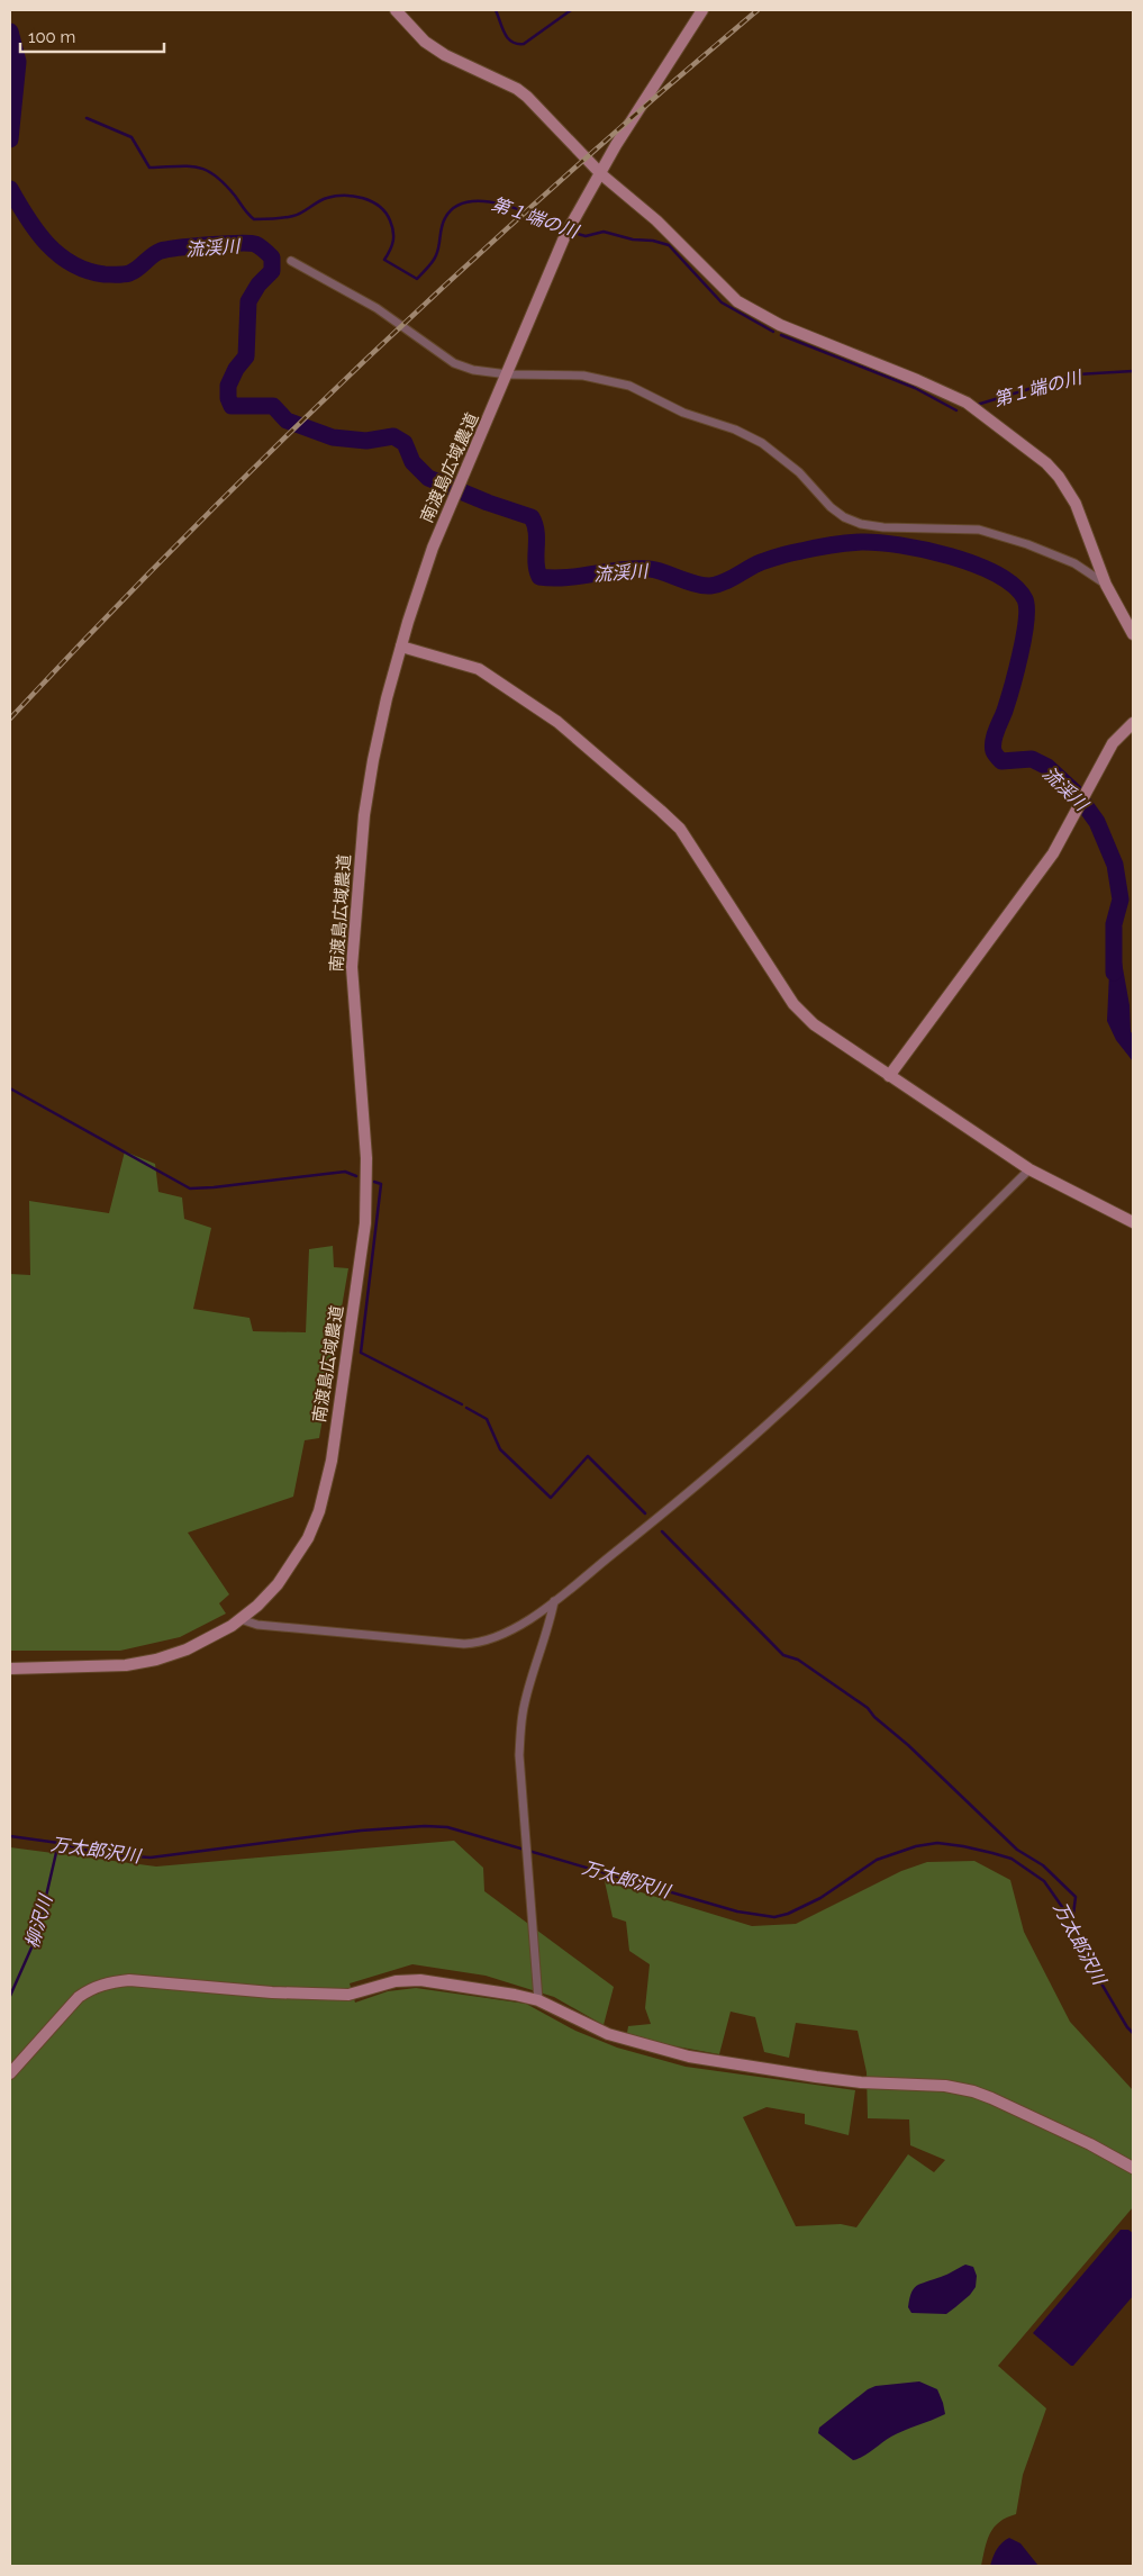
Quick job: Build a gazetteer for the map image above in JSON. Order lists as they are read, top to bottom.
{
  "streets": {
    "street": ["南渡島広域農道"]
  },
  "water": [
    "第１端の川",
    "流渓川",
    "万太郎沢川",
    "柳沢川"
  ],
  "scale_bar": "100 m"
}
